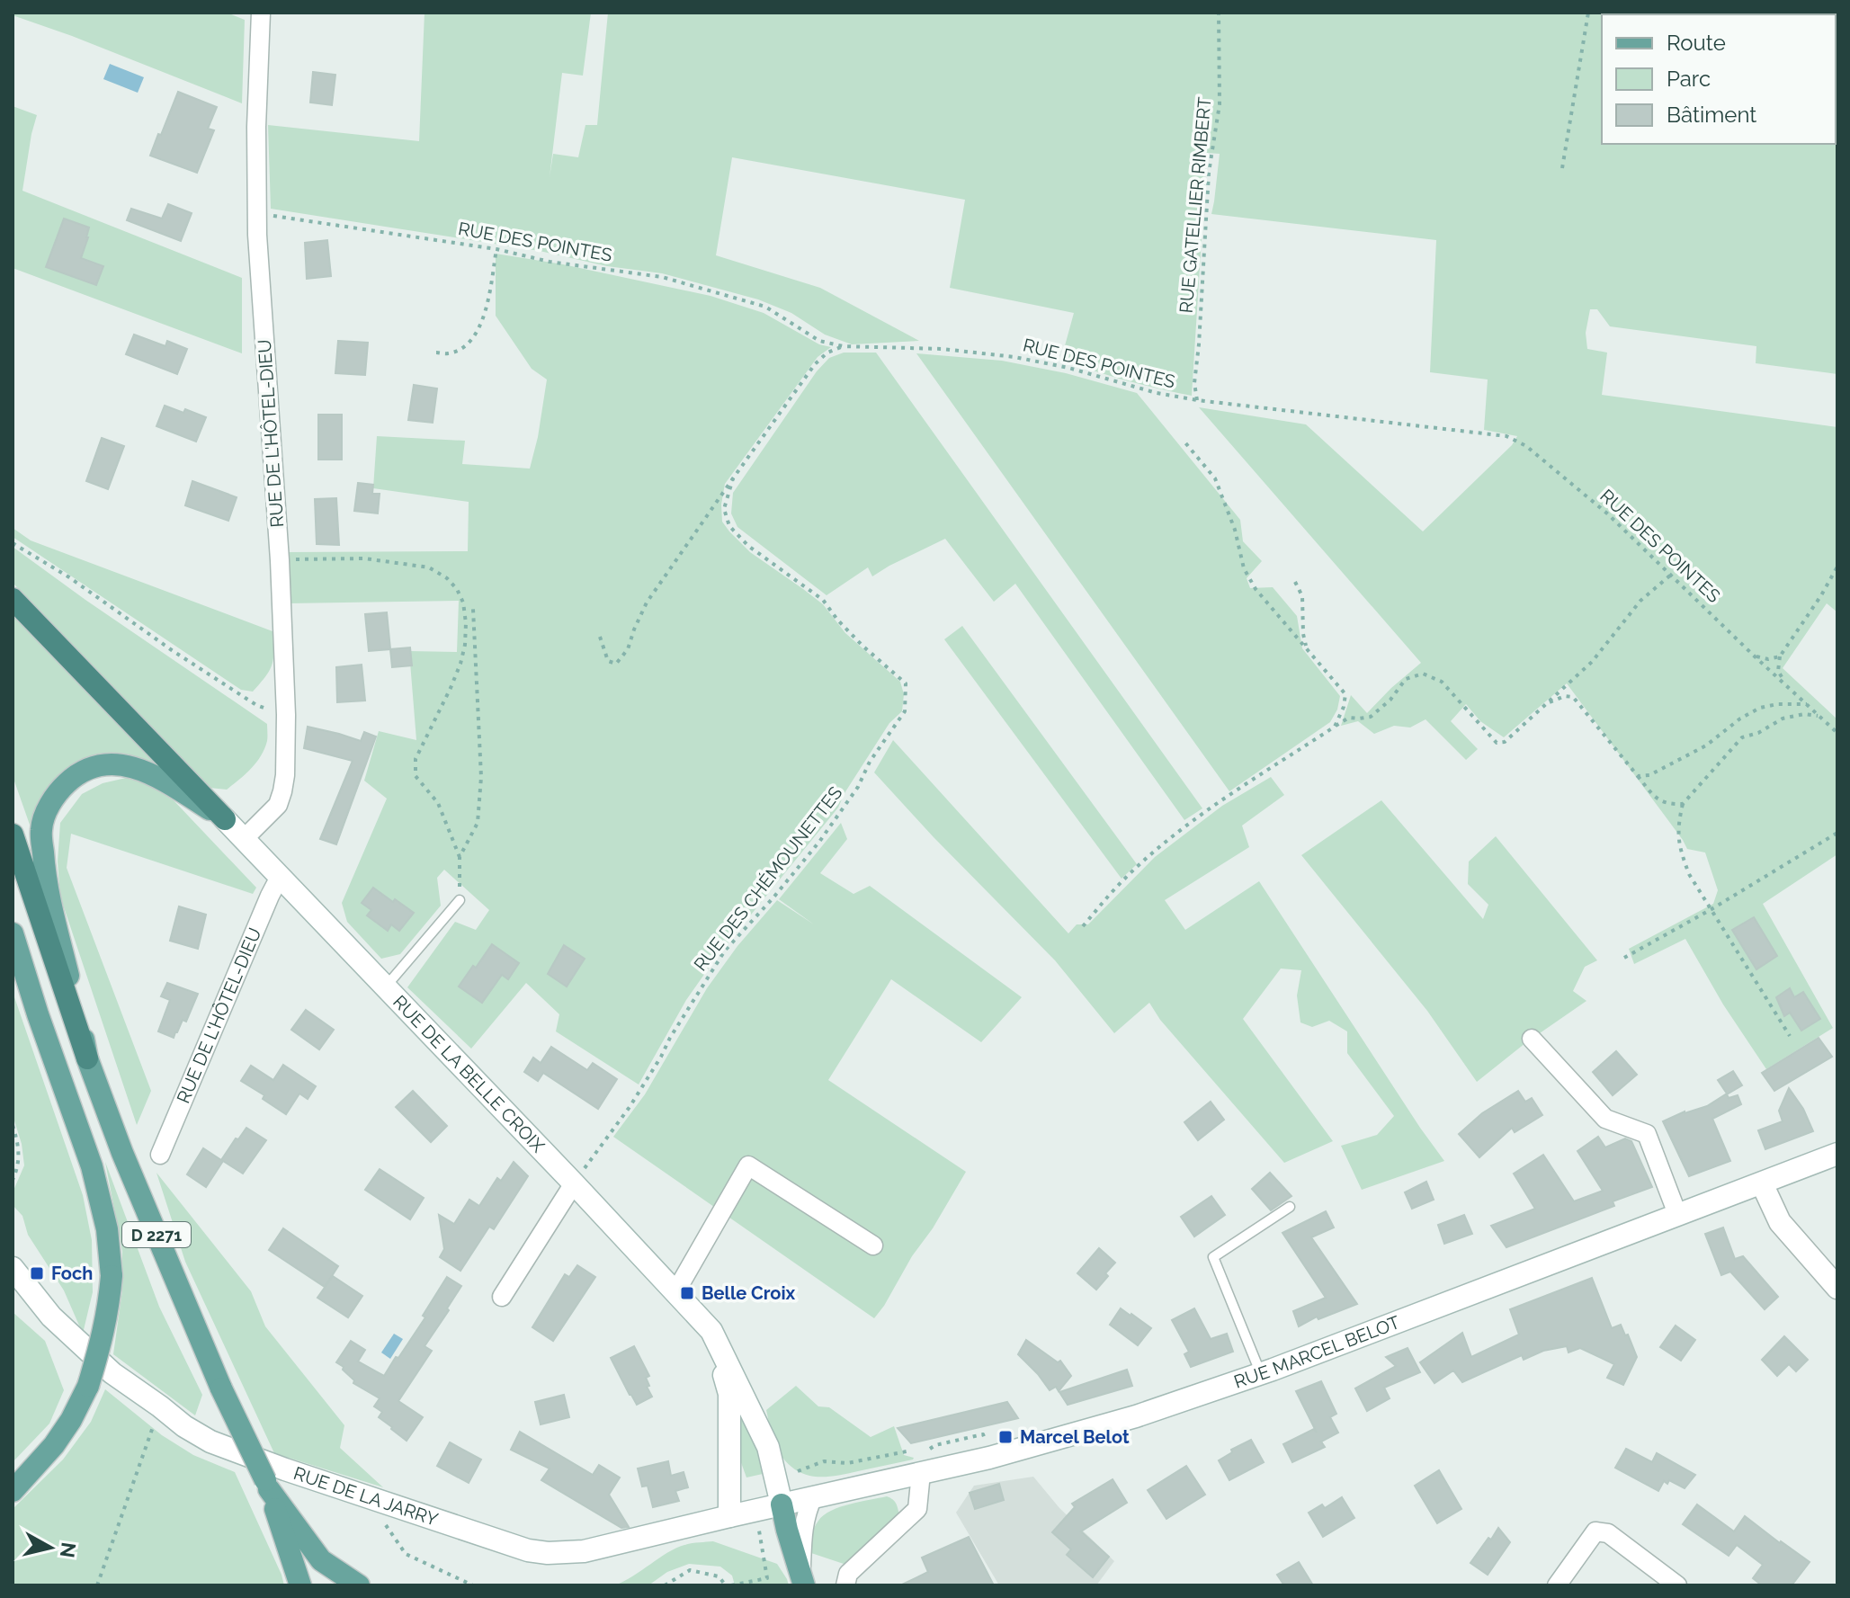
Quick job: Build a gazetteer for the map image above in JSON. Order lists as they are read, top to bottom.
{
  "streets": {
    "highway": ["D 2271"],
    "main road": ["RUE DE LA BELLE CROIX", "RUE MARCEL BELOT", "RUE DE LA JARRY"],
    "street": ["RUE DE L'HÔTEL-DIEU"],
    "path": ["RUE GATELLIER RIMBERT", "RUE DES POINTES", "RUE DES CHÉMOUNETTES"]
  },
  "crossings": [
    ["RUE GATELLIER RIMBERT", "RUE DES POINTES"],
    ["RUE DES POINTES", "RUE DE L'HÔTEL-DIEU"],
    ["RUE DE L'HÔTEL-DIEU", "RUE DE LA BELLE CROIX"],
    ["RUE DES CHÉMOUNETTES", "RUE DE LA BELLE CROIX"],
    ["RUE DE LA BELLE CROIX", "RUE MARCEL BELOT"],
    ["RUE DE LA BELLE CROIX", "RUE DE LA JARRY"],
    ["RUE MARCEL BELOT", "RUE DE LA JARRY"]
  ],
  "places": {
    "transit": ["Foch", "Belle Croix", "Marcel Belot"]
  },
  "legend": ["Route", "Parc", "Bâtiment"],
  "north": "right"
}
